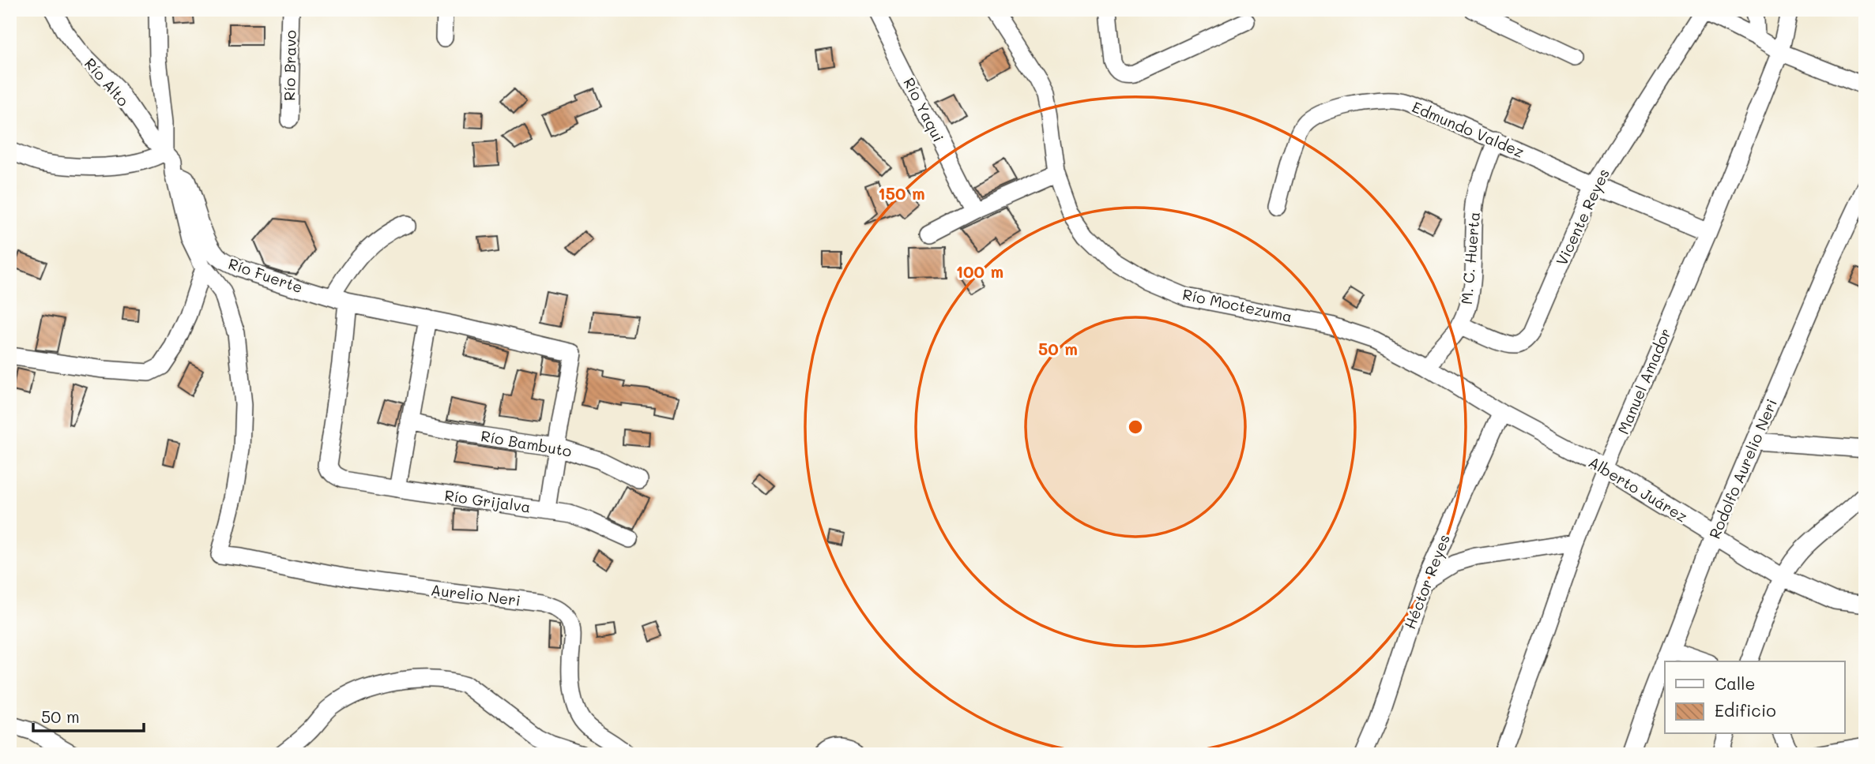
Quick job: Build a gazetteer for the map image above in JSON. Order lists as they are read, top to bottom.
{
  "streets": {
    "street": [
      "Río Bravo",
      "Río Alto",
      "Río Yaqui",
      "Edmundo Valdez",
      "Vicente Reyes",
      "M. C. Huerta",
      "Río Fuerte",
      "Río Moctezuma",
      "Manuel Amador",
      "Río Bambuto",
      "Rodolfo Aurelio Neri",
      "Alberto Juárez",
      "Río Grijalva",
      "Héctor Reyes",
      "Aurelio Neri"
    ]
  },
  "crossings": [
    ["Río Alto", "Río Fuerte"],
    ["Edmundo Valdez", "Vicente Reyes"],
    ["Edmundo Valdez", "M. C. Huerta"],
    ["Edmundo Valdez", "Manuel Amador"],
    ["Vicente Reyes", "M. C. Huerta"],
    ["M. C. Huerta", "Río Moctezuma"],
    ["Río Fuerte", "Río Bambuto"],
    ["Río Fuerte", "Río Grijalva"],
    ["Río Moctezuma", "Alberto Juárez"],
    ["Río Moctezuma", "Héctor Reyes"],
    ["Manuel Amador", "Alberto Juárez"],
    ["Rodolfo Aurelio Neri", "Alberto Juárez"],
    ["Alberto Juárez", "Héctor Reyes"]
  ],
  "legend": ["Calle", "Edificio"],
  "scale_bar": "50 m",
  "rings": ["150 m", "100 m", "50 m"]
}
